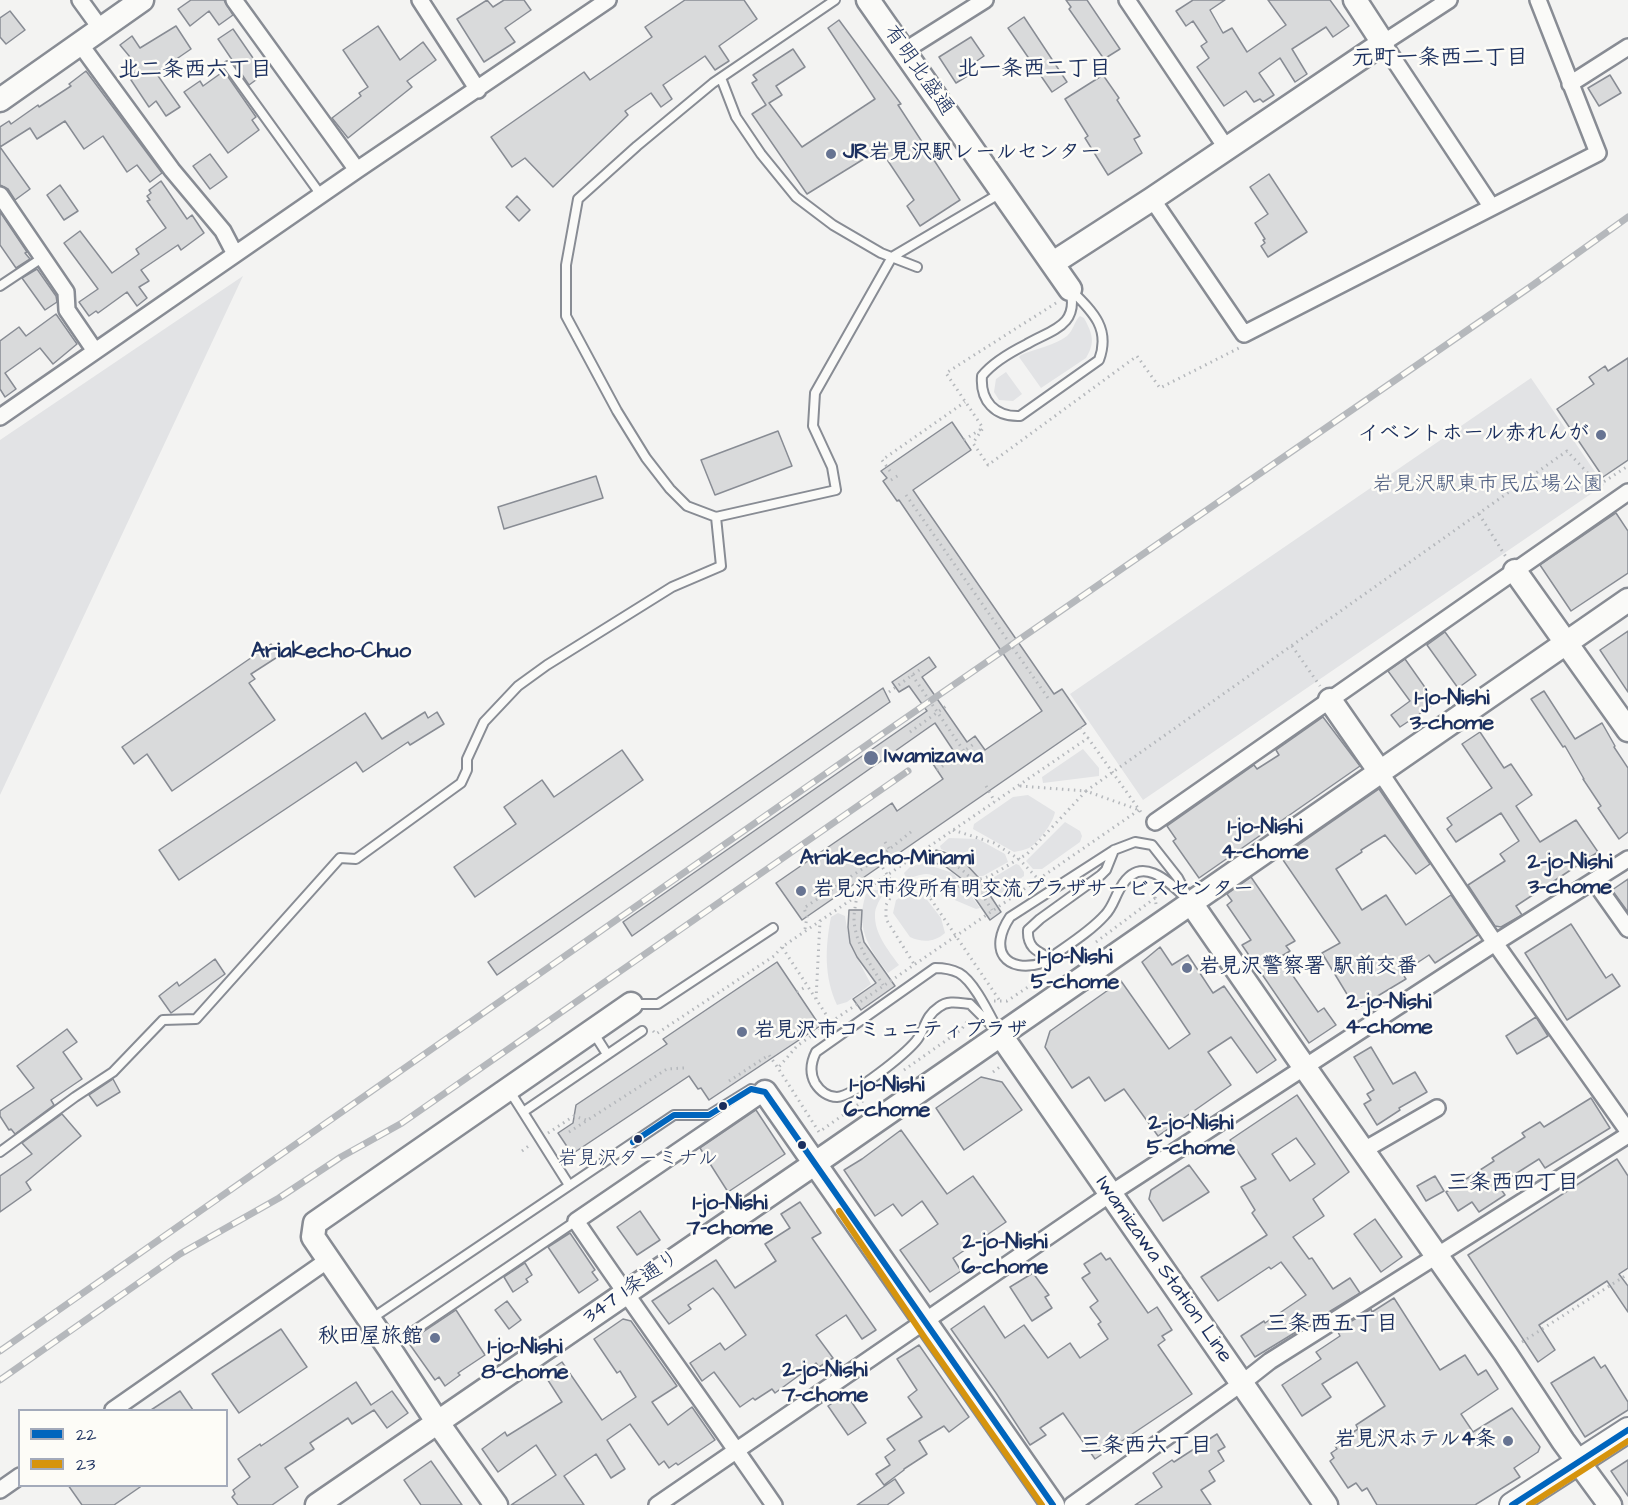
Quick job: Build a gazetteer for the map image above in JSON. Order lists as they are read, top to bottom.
{
  "streets": {
    "street": ["有明北盛通", "Iwamizawa Station Line", "347 1条通り"]
  },
  "crossings": [
    ["Iwamizawa Station Line", "347 1条通り"]
  ],
  "districts": [
    "元町一条西二丁目",
    "北一条西二丁目",
    "北二条西六丁目",
    "Ariakecho-Chuo",
    "1-jo-Nishi 3-chome",
    "1-jo-Nishi 4-chome",
    "Ariakecho-Minami",
    "2-jo-Nishi 3-chome",
    "1-jo-Nishi 5-chome",
    "2-jo-Nishi 4-chome",
    "1-jo-Nishi 6-chome",
    "2-jo-Nishi 5-chome",
    "三条西四丁目",
    "1-jo-Nishi 7-chome",
    "2-jo-Nishi 6-chome",
    "三条西五丁目",
    "1-jo-Nishi 8-chome",
    "2-jo-Nishi 7-chome",
    "三条西六丁目"
  ],
  "parks": ["岩見沢駅東市民広場公園"],
  "places": [
    "JR岩見沢駅レールセンター",
    "イベントホール赤れんが",
    "Iwamizawa",
    "岩見沢市役所有明交流プラザサービスセンター",
    "岩見沢警察署 駅前交番",
    "岩見沢市コミュニティプラザ",
    "岩見沢ターミナル",
    "秋田屋旅館",
    "岩見沢ホテル4条"
  ],
  "lines": ["transit line 22", "transit line 23"],
  "legend": ["22", "23"]
}
